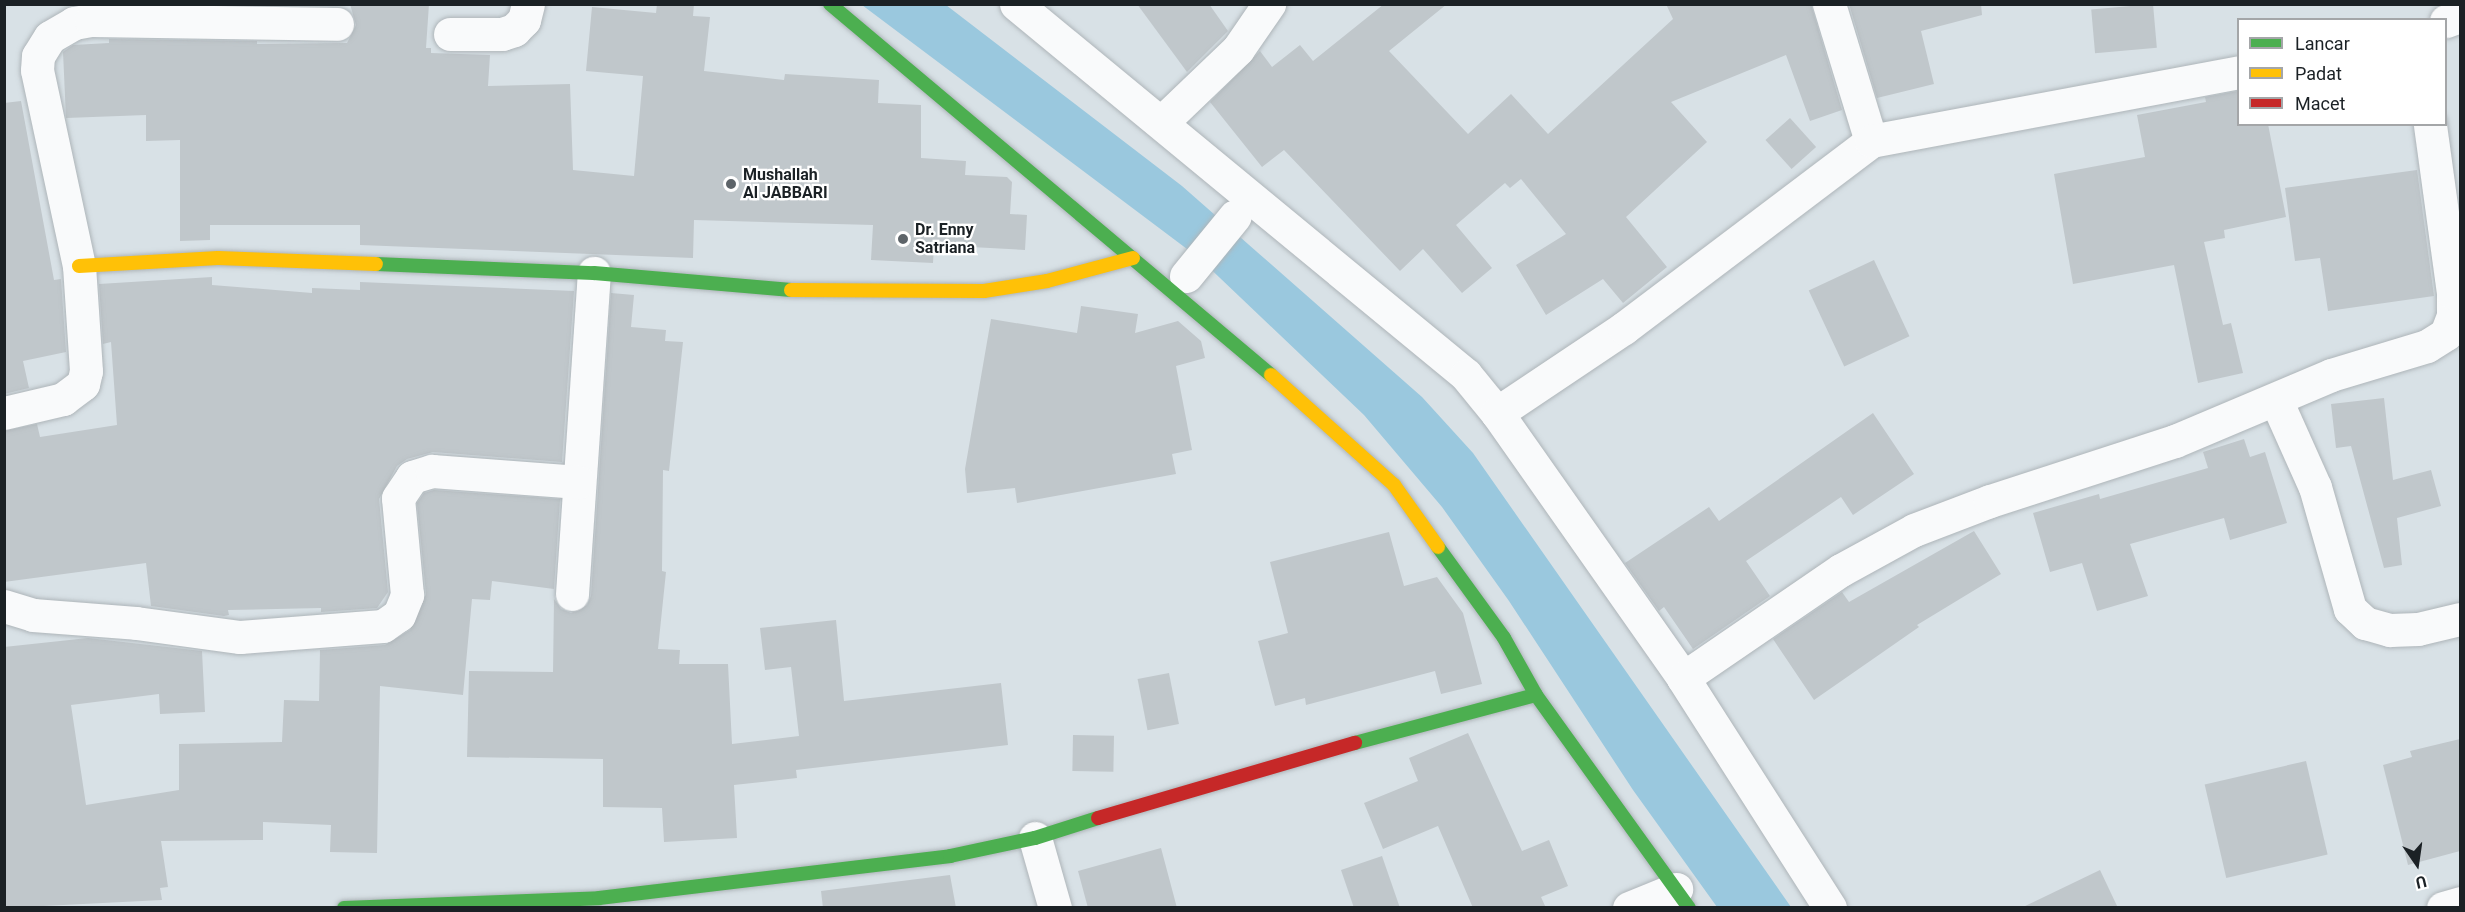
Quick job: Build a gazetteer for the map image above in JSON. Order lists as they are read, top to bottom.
{
  "places": ["Mushallah Al JABBARI", "Dr. Enny Satriana"],
  "legend": ["Lancar", "Padat", "Macet"],
  "north": "bottom"
}
